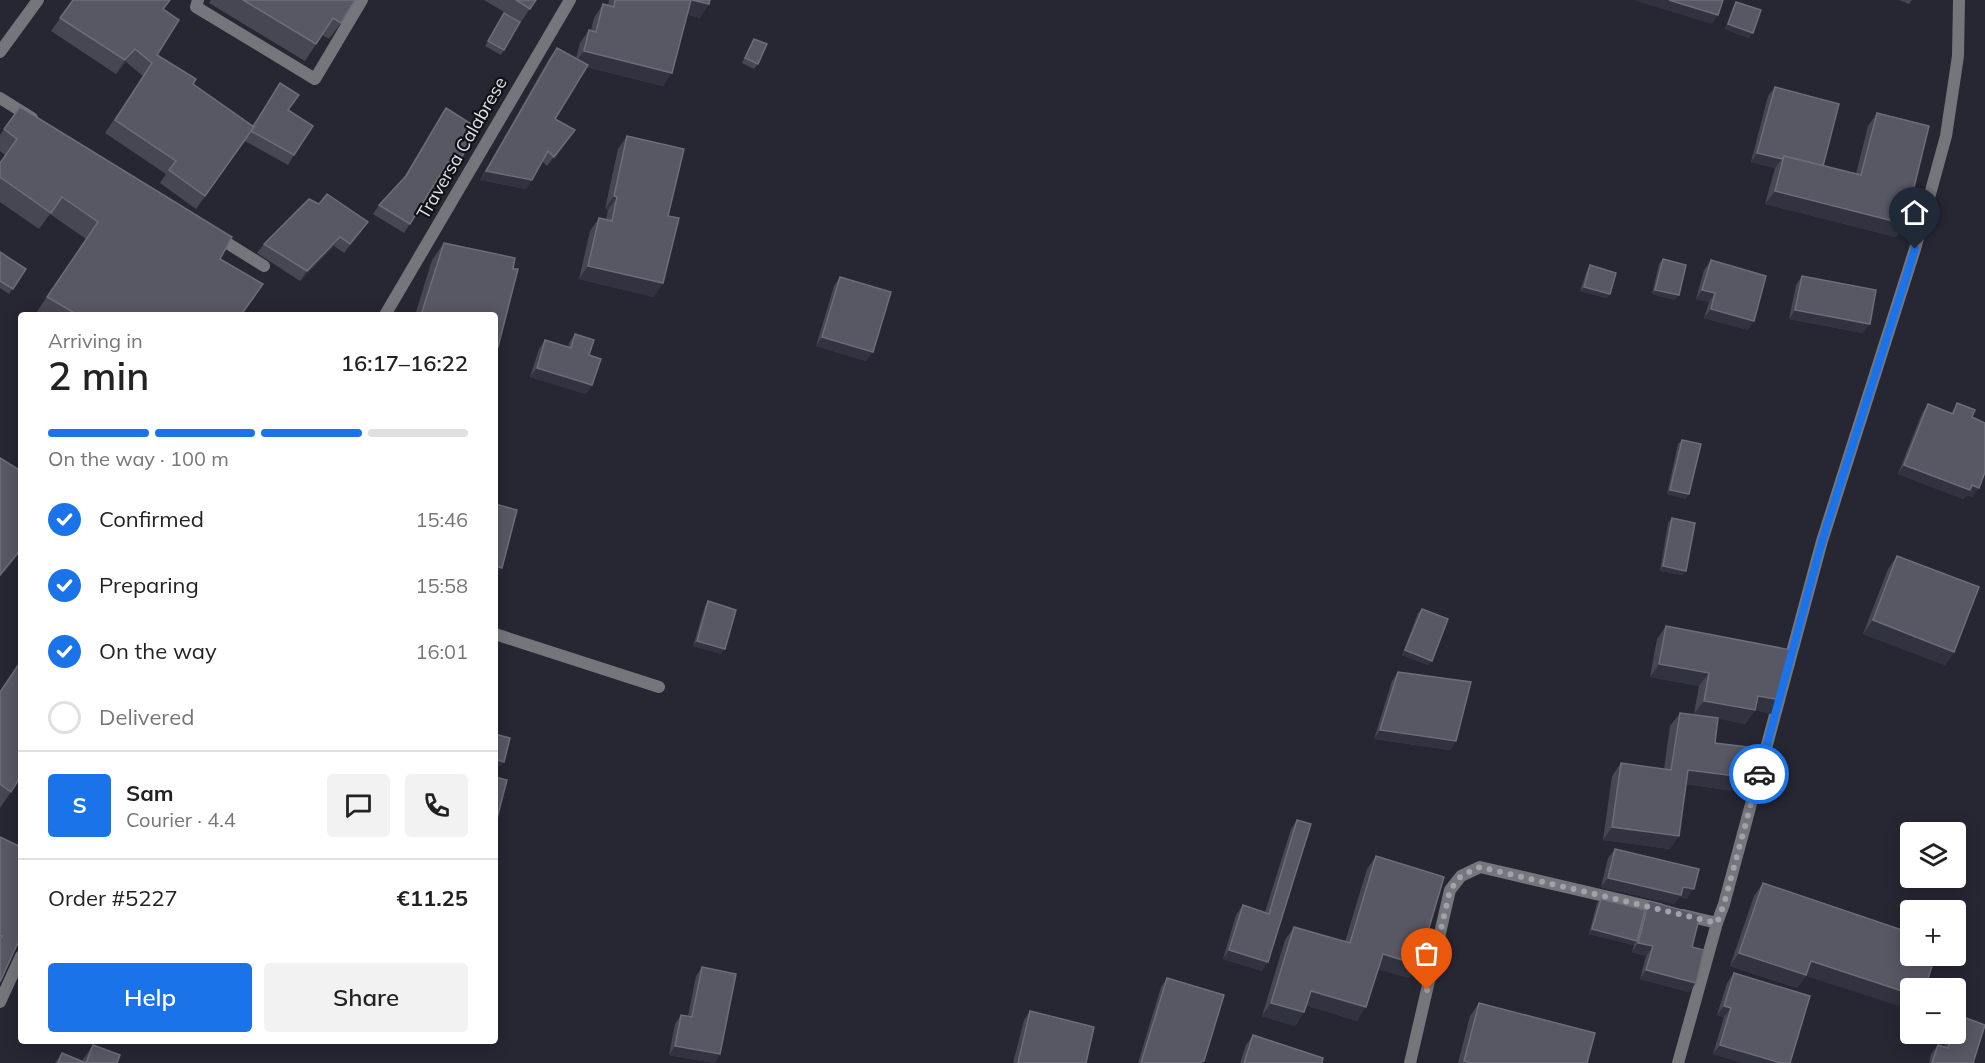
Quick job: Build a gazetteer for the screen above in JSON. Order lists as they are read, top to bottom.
{
  "streets": {
    "street": ["Traversa Calabrese"]
  },
  "page": {
    "heading": ["2 min", "Arriving in", "16:17–16:22"],
    "panel": [
      "Sam",
      "Courier · 4.4",
      "Order #5227",
      "€11.25"
    ],
    "bar": "On the way · 100 m",
    "list": [
      ["Confirmed", "15:46"],
      ["Preparing", "15:58"],
      ["On the way", "16:01"],
      "Delivered"
    ],
    "round": "S",
    "map_buttons": ["+", "−"],
    "buttons": ["Help", "Share"]
  }
}
